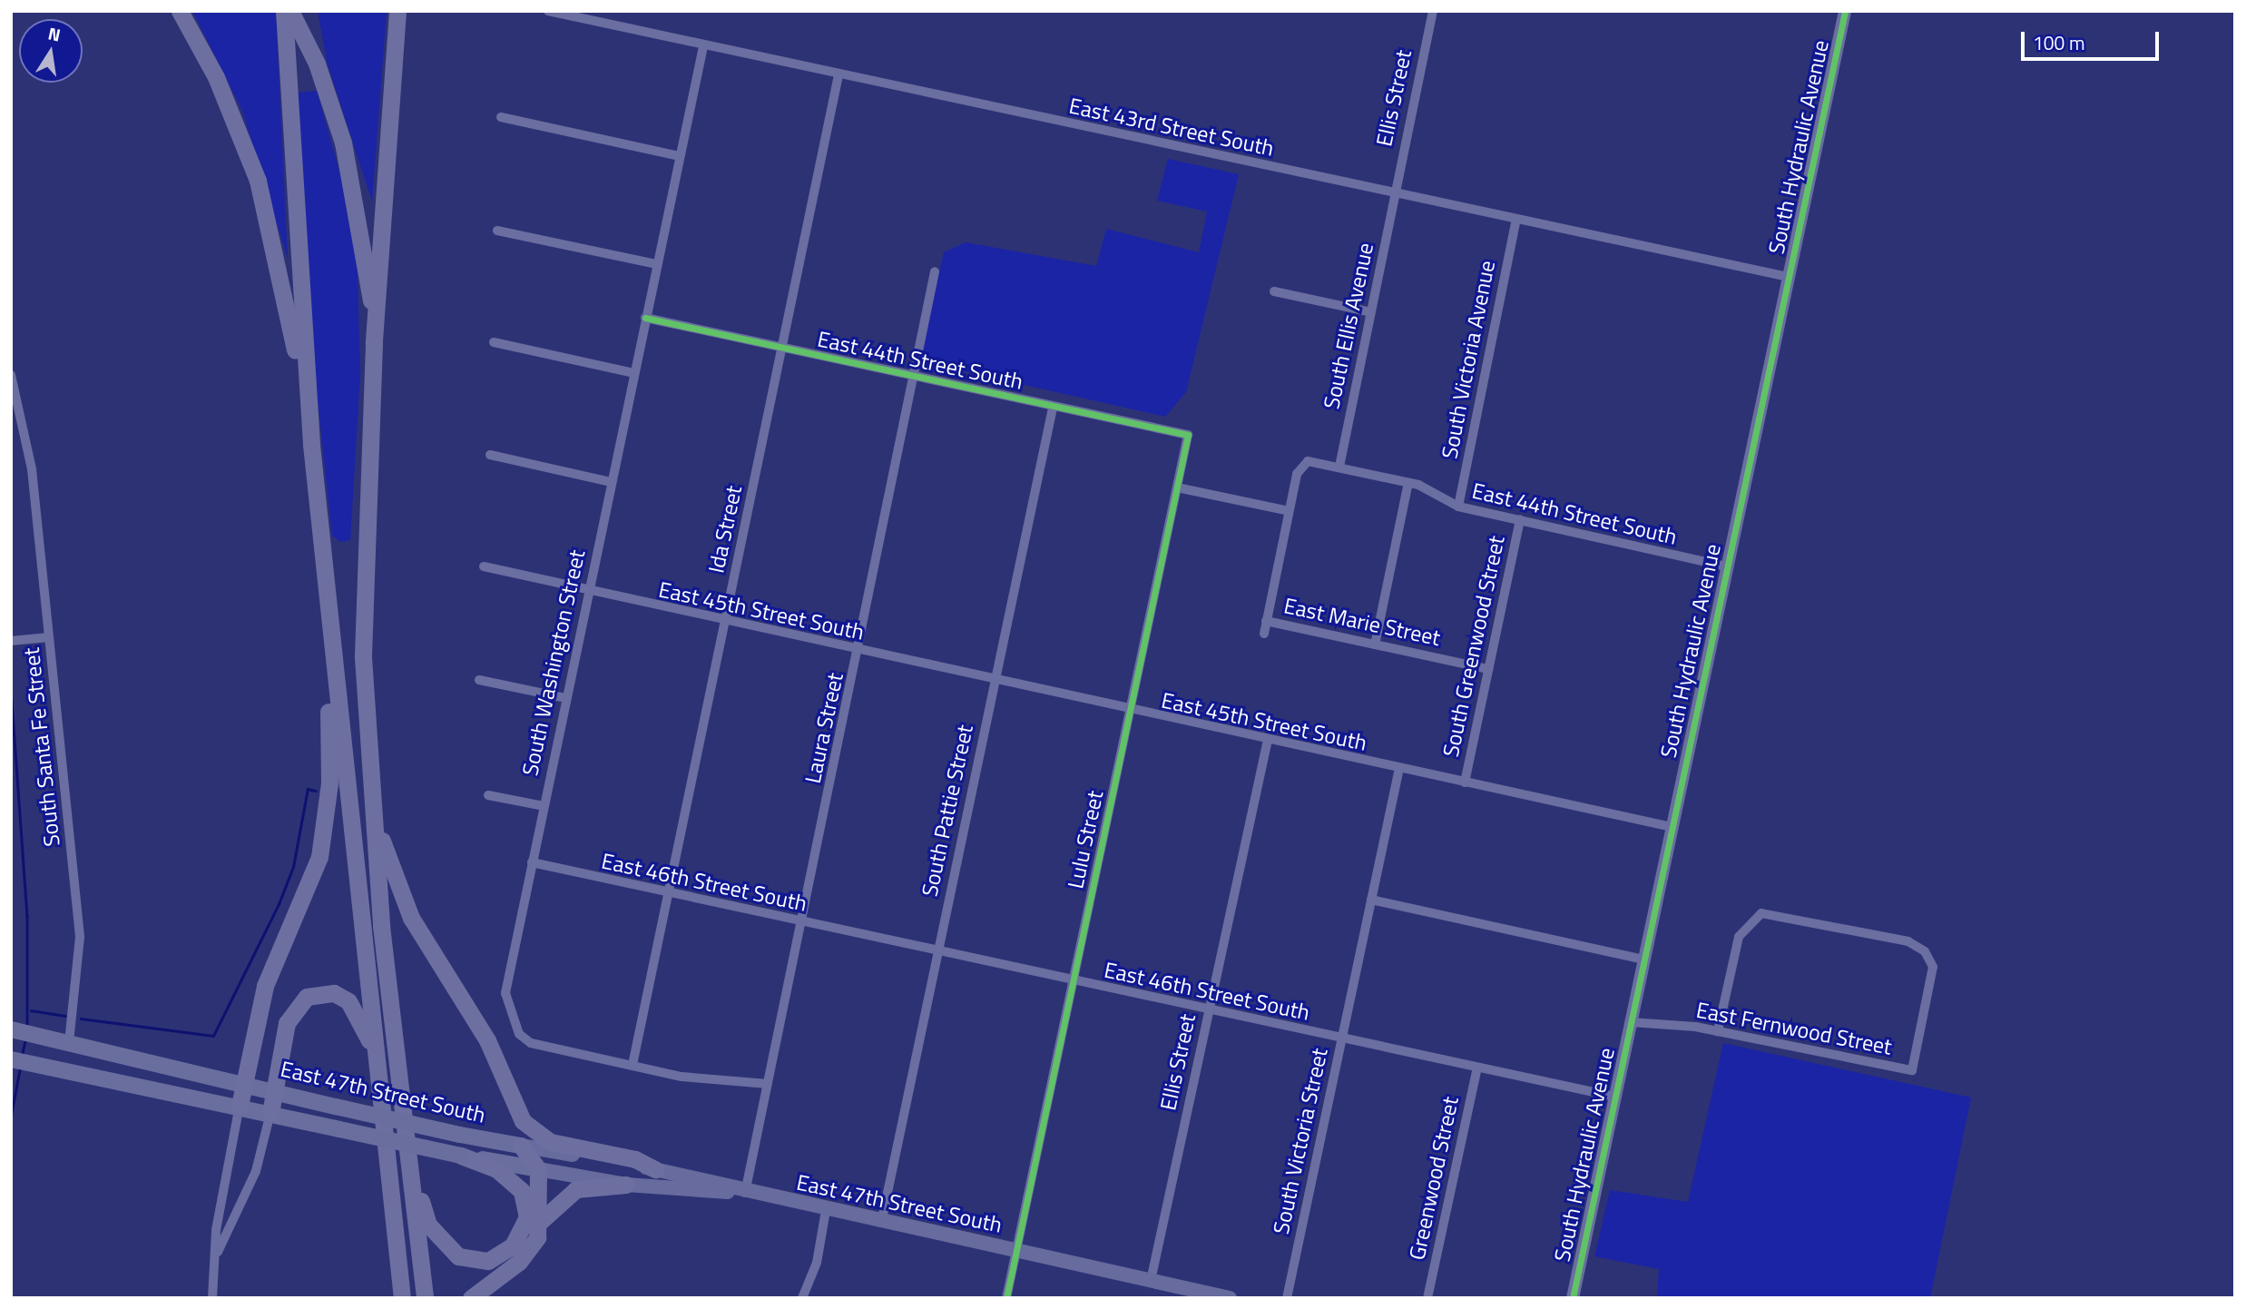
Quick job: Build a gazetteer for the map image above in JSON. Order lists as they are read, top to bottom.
{
  "streets": {
    "main road": ["East 47th Street South"],
    "street": [
      "Ellis Street",
      "East 43rd Street South",
      "South Hydraulic Avenue",
      "South Ellis Avenue",
      "South Victoria Avenue",
      "East 44th Street South",
      "Ida Street",
      "East 45th Street South",
      "East Marie Street",
      "South Greenwood Street",
      "South Washington Street",
      "Laura Street",
      "South Santa Fe Street",
      "South Pattie Street",
      "Lulu Street",
      "East 46th Street South",
      "East Fernwood Street",
      "South Victoria Street",
      "Greenwood Street"
    ]
  },
  "crossings": [
    ["Ellis Street", "East 43rd Street South"],
    ["Ellis Street", "South Ellis Avenue"],
    ["Ellis Street", "East 45th Street South"],
    ["Ellis Street", "East 46th Street South"],
    ["Ellis Street", "East 47th Street South"],
    ["East 43rd Street South", "South Hydraulic Avenue"],
    ["East 43rd Street South", "South Ellis Avenue"],
    ["East 43rd Street South", "South Victoria Avenue"],
    ["East 43rd Street South", "Ida Street"],
    ["East 43rd Street South", "South Washington Street"],
    ["South Hydraulic Avenue", "East 44th Street South"],
    ["South Hydraulic Avenue", "East 45th Street South"],
    ["South Hydraulic Avenue", "East 46th Street South"],
    ["South Hydraulic Avenue", "East Fernwood Street"],
    ["South Ellis Avenue", "East 44th Street South"],
    ["South Victoria Avenue", "East 44th Street South"],
    ["East 44th Street South", "Ida Street"],
    ["East 44th Street South", "South Greenwood Street"],
    ["East 44th Street South", "South Washington Street"],
    ["East 44th Street South", "Laura Street"],
    ["East 44th Street South", "South Pattie Street"],
    ["East 44th Street South", "Lulu Street"],
    ["Ida Street", "East 45th Street South"],
    ["Ida Street", "South Washington Street"],
    ["Ida Street", "East 46th Street South"],
    ["East 45th Street South", "South Greenwood Street"],
    ["East 45th Street South", "South Washington Street"],
    ["East 45th Street South", "Laura Street"],
    ["East 45th Street South", "South Pattie Street"],
    ["East 45th Street South", "Lulu Street"],
    ["East 45th Street South", "South Victoria Street"],
    ["East Marie Street", "South Greenwood Street"],
    ["South Washington Street", "Laura Street"],
    ["South Washington Street", "East 46th Street South"],
    ["Laura Street", "East 46th Street South"],
    ["Laura Street", "East 47th Street South"],
    ["South Santa Fe Street", "East 47th Street South"],
    ["South Pattie Street", "East 46th Street South"],
    ["South Pattie Street", "East 47th Street South"],
    ["Lulu Street", "East 46th Street South"],
    ["Lulu Street", "East 47th Street South"],
    ["East 46th Street South", "South Victoria Street"],
    ["East 46th Street South", "Greenwood Street"]
  ],
  "scale_bar": "100 m",
  "north": "top"
}
